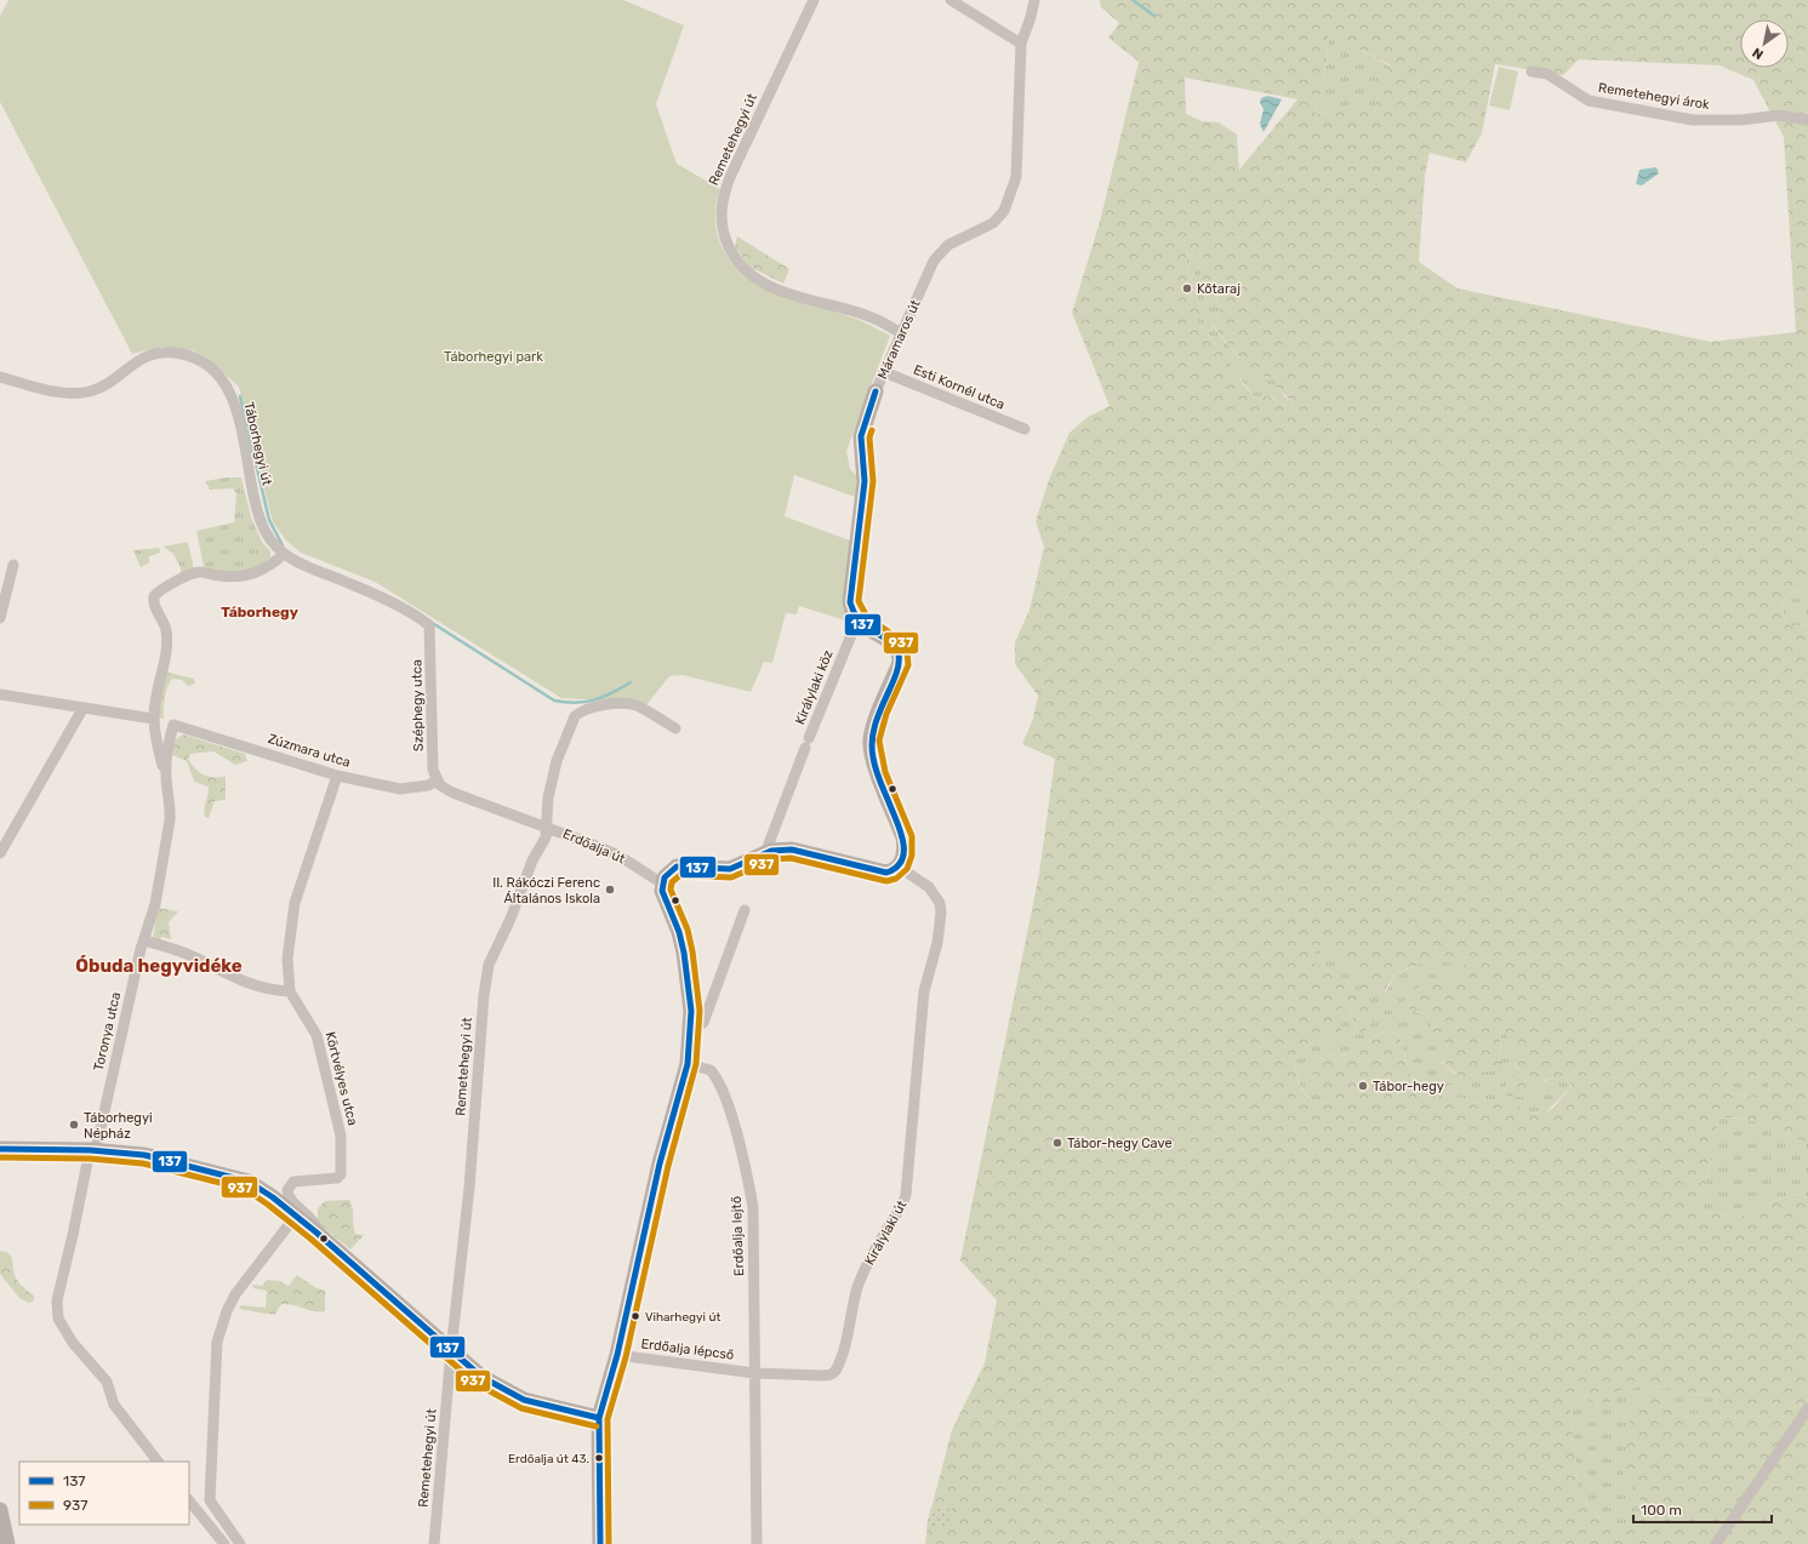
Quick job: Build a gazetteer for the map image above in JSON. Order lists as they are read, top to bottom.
{
  "streets": {
    "street": [
      "Remetehegyi árok",
      "Remetehegyi út",
      "Máramaros út",
      "Esti Kornél utca",
      "Táborhegyi út",
      "Királylaki köz",
      "Széphegy utca",
      "Zúzmara utca",
      "Erdőalja út",
      "Toronya utca",
      "Körtvélyes utca",
      "Királylaki út",
      "Erdőalja lejtő",
      "Erdőalja lépcső"
    ]
  },
  "crossings": [
    ["Remetehegyi út", "Máramaros út"],
    ["Remetehegyi út", "Erdőalja út"],
    ["Máramaros út", "Esti Kornél utca"],
    ["Máramaros út", "Királylaki köz"],
    ["Táborhegyi út", "Széphegy utca"],
    ["Táborhegyi út", "Toronya utca"],
    ["Széphegy utca", "Zúzmara utca"],
    ["Széphegy utca", "Erdőalja út"],
    ["Zúzmara utca", "Erdőalja út"],
    ["Zúzmara utca", "Toronya utca"],
    ["Zúzmara utca", "Körtvélyes utca"],
    ["Királylaki út", "Erdőalja lejtő"],
    ["Királylaki út", "Erdőalja lépcső"],
    ["Erdőalja lejtő", "Erdőalja lépcső"]
  ],
  "districts": ["Táborhegy", "Óbuda hegyvidéke"],
  "parks": ["Táborhegyi park"],
  "places": [
    "Kőtaraj",
    "II. Rákóczi Ferenc Általános Iskola",
    "Tábor-hegy",
    "Táborhegyi Népház",
    "Tábor-hegy Cave",
    "Viharhegyi út",
    "Erdőalja út 43."
  ],
  "lines": ["transit line 137", "transit line 937"],
  "legend": ["137", "937"],
  "scale_bar": "100 m",
  "north": "bottom left"
}
